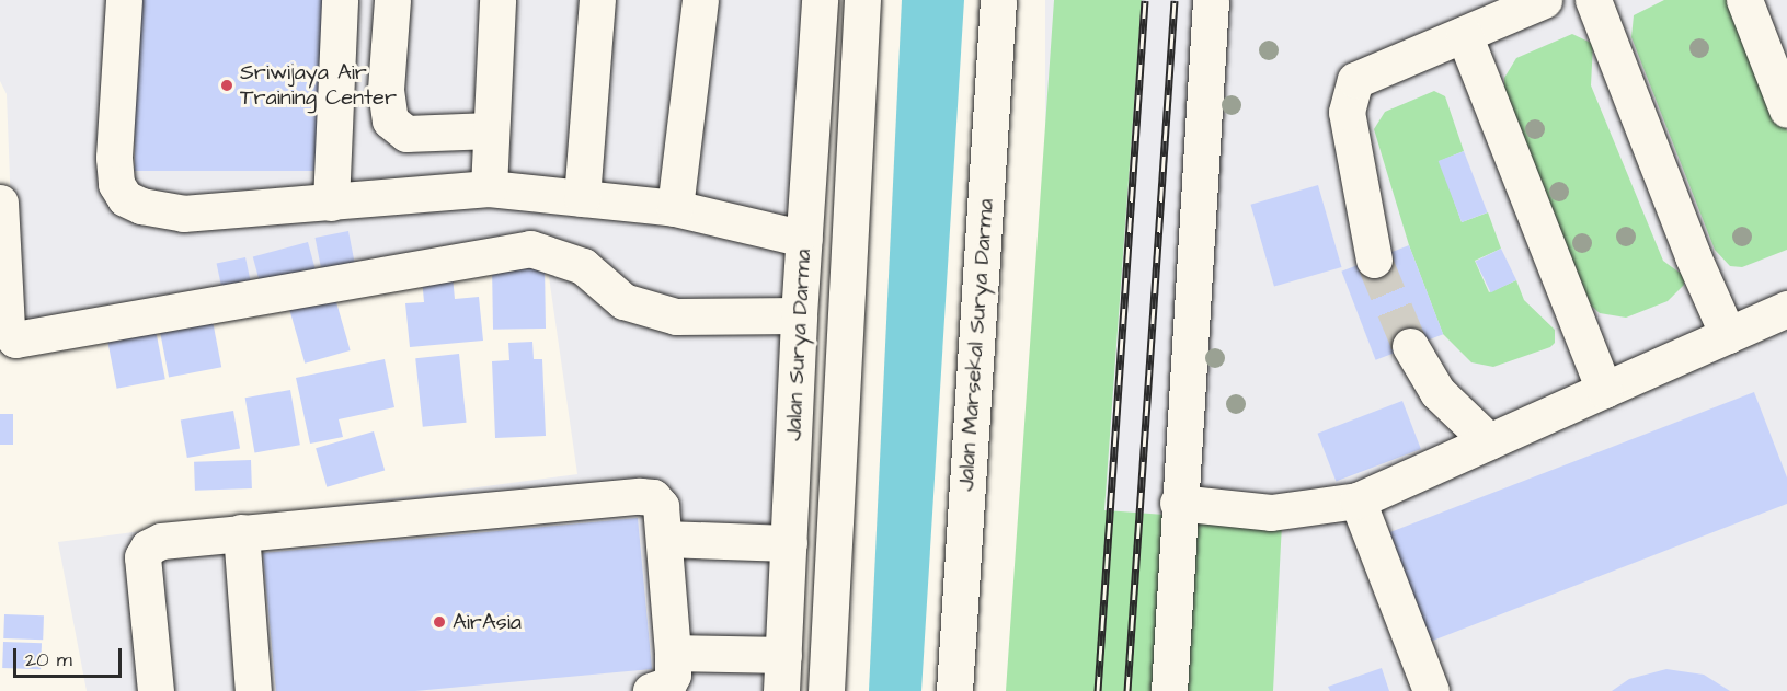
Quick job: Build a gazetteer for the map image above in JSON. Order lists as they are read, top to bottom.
{
  "streets": {
    "street": ["Jalan Surya Darma", "Jalan Marsekal Surya Darma"]
  },
  "places": ["Sriwijaya Air Training Center", "AirAsia"],
  "scale_bar": "20 m"
}
